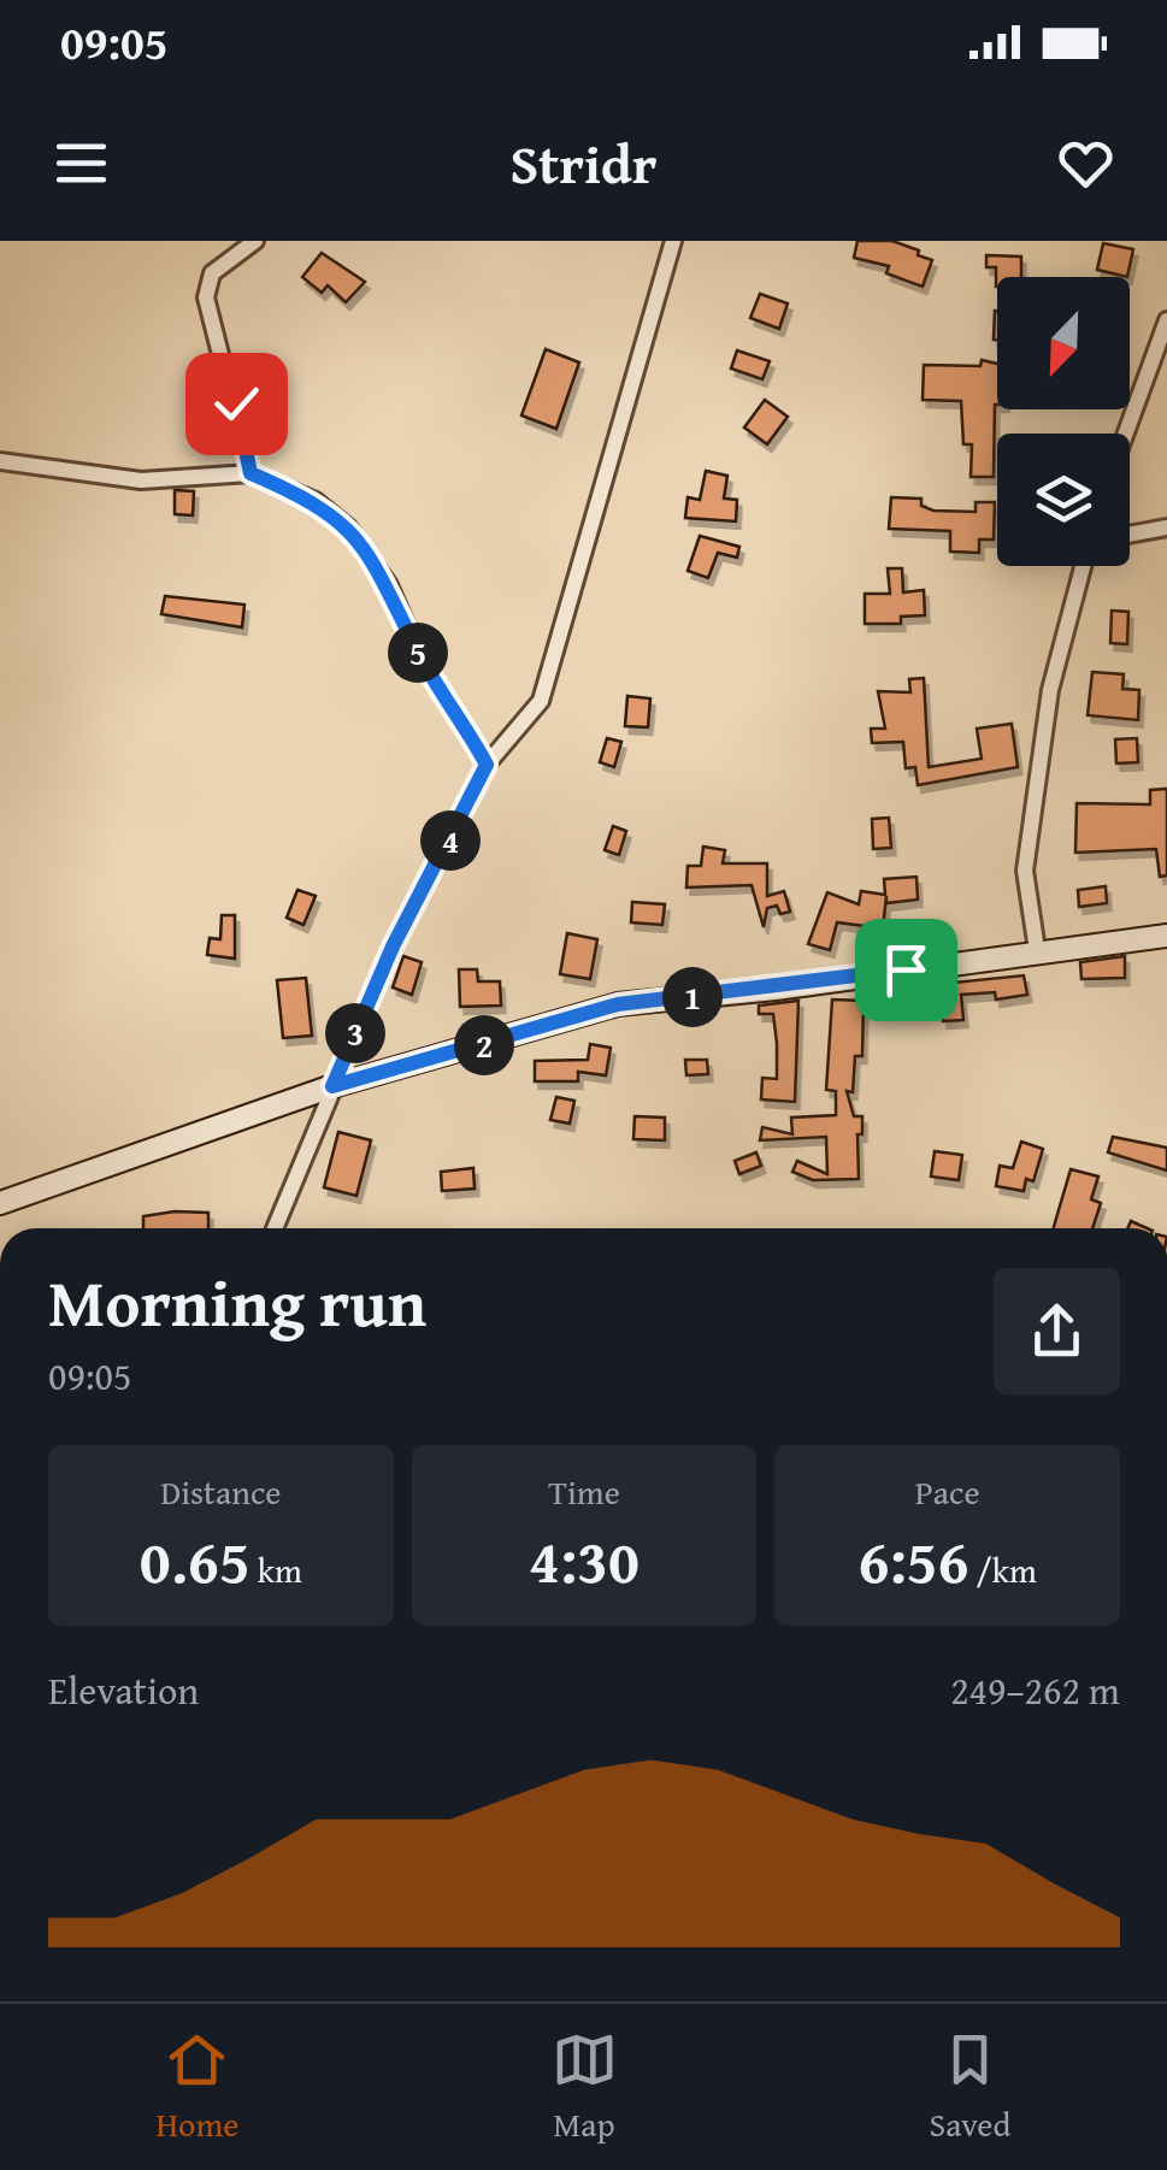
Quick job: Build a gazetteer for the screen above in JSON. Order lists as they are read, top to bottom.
{
  "north": "bottom left",
  "page": {
    "status": "09:05",
    "header": "Stridr",
    "pins": [
      "5",
      "4",
      "1",
      "3",
      "2"
    ],
    "heading": ["Morning run", "09:05"],
    "stats": [
      ["Distance", "0.65 km"],
      ["Time", "4:30"],
      ["Pace", "6:56 /km"]
    ],
    "chart": ["Elevation", "249–262 m"],
    "tabs": ["Home", "Map", "Saved"]
  }
}
